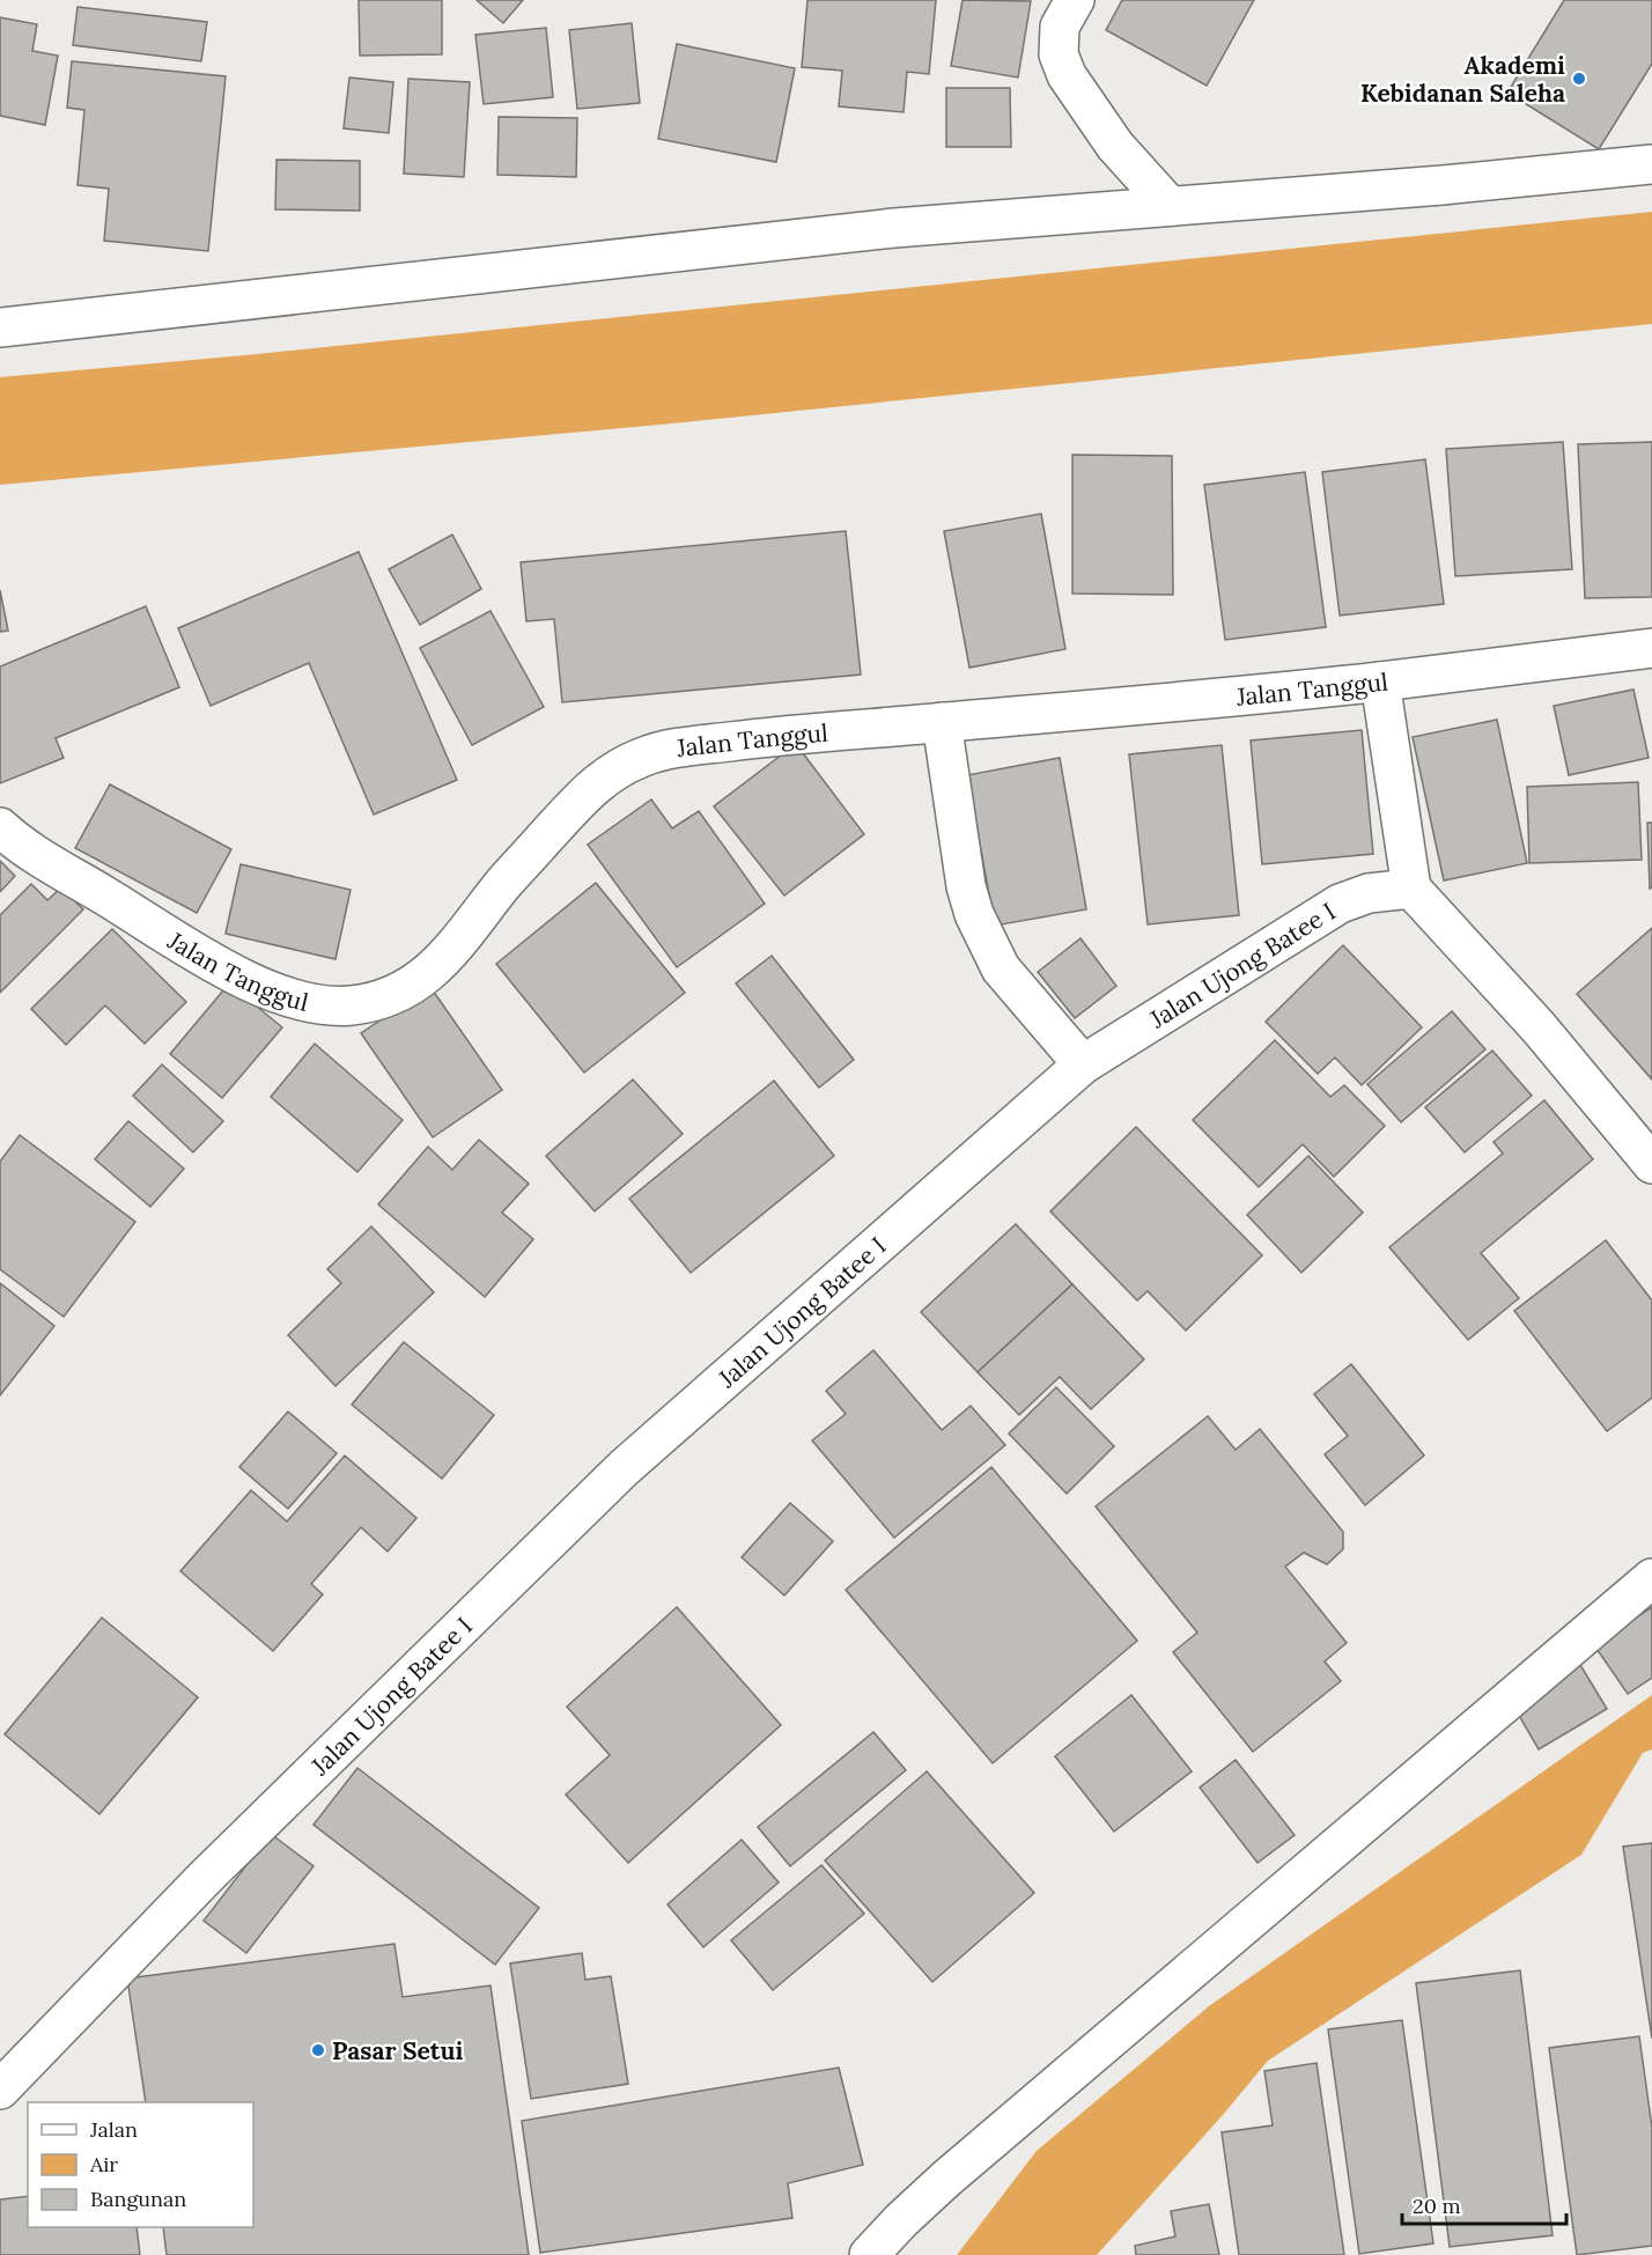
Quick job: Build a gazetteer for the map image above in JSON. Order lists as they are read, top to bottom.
{
  "streets": {
    "street": ["Jalan Tanggul", "Jalan Ujong Batee I"]
  },
  "places": ["Akademi Kebidanan Saleha", "Pasar Setui"],
  "legend": ["Jalan", "Air", "Bangunan"],
  "scale_bar": "20 m"
}
